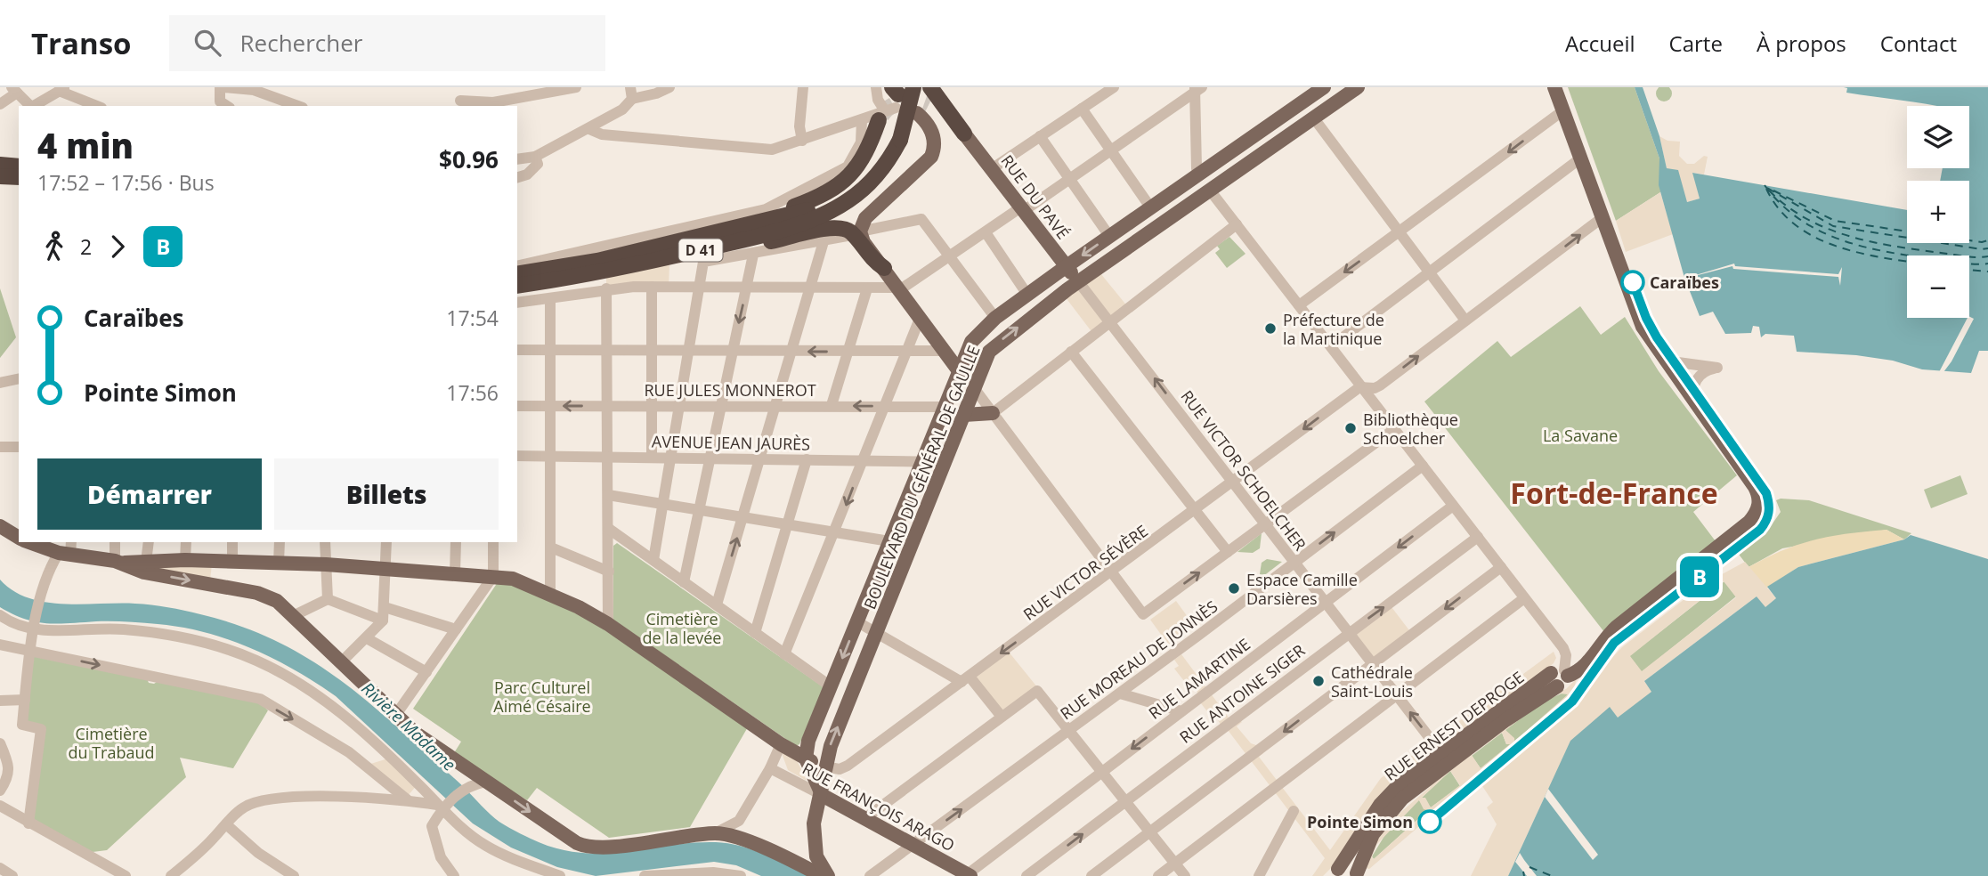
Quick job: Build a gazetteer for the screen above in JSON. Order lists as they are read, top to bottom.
{
  "streets": {
    "highway": ["D 41"],
    "main road": [
      "RUE DU PAVÉ",
      "BOULEVARD DU GÉNÉRAL DE GAULLE",
      "RUE ERNEST DEPROGE",
      "RUE FRANÇOIS ARAGO"
    ],
    "street": [
      "RUE JULES MONNEROT",
      "AVENUE JEAN JAURÈS",
      "RUE VICTOR SCHOELCHER",
      "RUE VICTOR SÉVÈRE",
      "RUE MOREAU DE JONNÈS",
      "RUE LAMARTINE",
      "RUE ANTOINE SIGER"
    ]
  },
  "crossings": [
    ["RUE DU PAVÉ", "RUE VICTOR SCHOELCHER"],
    ["RUE DU PAVÉ", "BOULEVARD DU GÉNÉRAL DE GAULLE"],
    ["RUE JULES MONNEROT", "BOULEVARD DU GÉNÉRAL DE GAULLE"],
    ["AVENUE JEAN JAURÈS", "BOULEVARD DU GÉNÉRAL DE GAULLE"],
    ["RUE VICTOR SCHOELCHER", "BOULEVARD DU GÉNÉRAL DE GAULLE"],
    ["RUE VICTOR SCHOELCHER", "RUE VICTOR SÉVÈRE"],
    ["RUE VICTOR SCHOELCHER", "RUE MOREAU DE JONNÈS"],
    ["RUE VICTOR SCHOELCHER", "RUE LAMARTINE"],
    ["RUE VICTOR SCHOELCHER", "RUE ANTOINE SIGER"],
    ["RUE VICTOR SCHOELCHER", "RUE ERNEST DEPROGE"],
    ["BOULEVARD DU GÉNÉRAL DE GAULLE", "RUE VICTOR SÉVÈRE"],
    ["BOULEVARD DU GÉNÉRAL DE GAULLE", "RUE FRANÇOIS ARAGO"],
    ["RUE MOREAU DE JONNÈS", "RUE FRANÇOIS ARAGO"],
    ["RUE LAMARTINE", "RUE FRANÇOIS ARAGO"]
  ],
  "districts": ["Fort-de-France"],
  "water": ["Rivière Madame"],
  "parks": [
    "La Savane",
    "Cimetière de la levée",
    "Parc Culturel Aimé Césaire",
    "Cimetière du Trabaud"
  ],
  "places": [
    "Caraïbes",
    "Préfecture de la Martinique",
    "Bibliothèque Schoelcher",
    "Espace Camille Darsières",
    "Cathédrale Saint-Louis",
    "Pointe Simon"
  ],
  "lines": ["bus line B"],
  "page": {
    "header": "Transo",
    "search": "Rechercher",
    "nav": [
      "Accueil",
      "Carte",
      "À propos",
      "Contact"
    ],
    "on_map": "B",
    "map_buttons": ["+", "−"],
    "heading": ["4 min", "17:52 – 17:56 · Bus", "$0.96"],
    "legs": ["2", "B"],
    "list": [
      {
        "name": "Caraïbes",
        "value": "17:54"
      },
      {
        "name": "Pointe Simon",
        "value": "17:56"
      }
    ],
    "buttons": ["Démarrer", "Billets"]
  }
}
